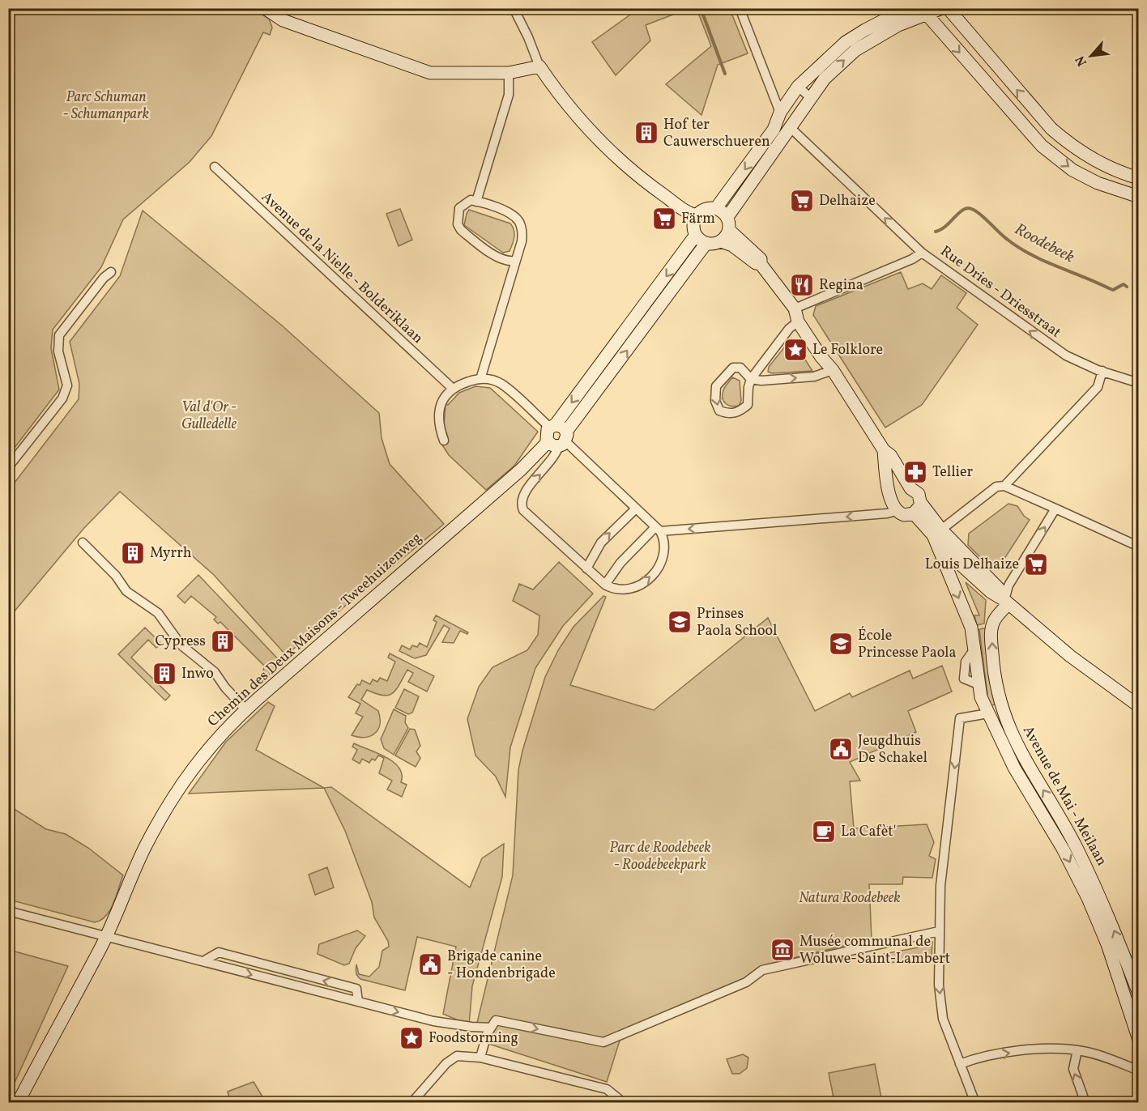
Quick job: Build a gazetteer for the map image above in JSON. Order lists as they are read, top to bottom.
{
  "streets": {
    "street": [
      "Avenue de la Nielle - Bolderiklaan",
      "Rue Dries - Driesstraat",
      "Chemin des Deux Maisons - Tweehuizenweg",
      "Avenue de Mai - Meilaan"
    ]
  },
  "one_way": ["Rue Dries - Driesstraat"],
  "water": ["Roodebeek"],
  "parks": [
    "Parc Schuman - Schumanpark",
    "Val d'Or - Gulledelle",
    "Parc de Roodebeek - Roodebeekpark",
    "Natura Roodebeek"
  ],
  "places": {
    "building": [
      "Hof ter Cauwerschueren",
      "Myrrh",
      "Cypress",
      "Inwo"
    ],
    "supermarket": ["Delhaize", "Färm", "Louis Delhaize"],
    "restaurant": ["Regina"],
    "place": ["Le Folklore", "Foodstorming"],
    "pharmacy": ["Tellier"],
    "school or university": ["Prinses Paola School", "École Princesse Paola"],
    "public building": ["Jeugdhuis De Schakel", "Brigade canine - Hondenbrigade"],
    "cafe": ["La Cafèt'"],
    "museum": ["Musée communal de Woluwe-Saint-Lambert"]
  },
  "north": "bottom left"
}
